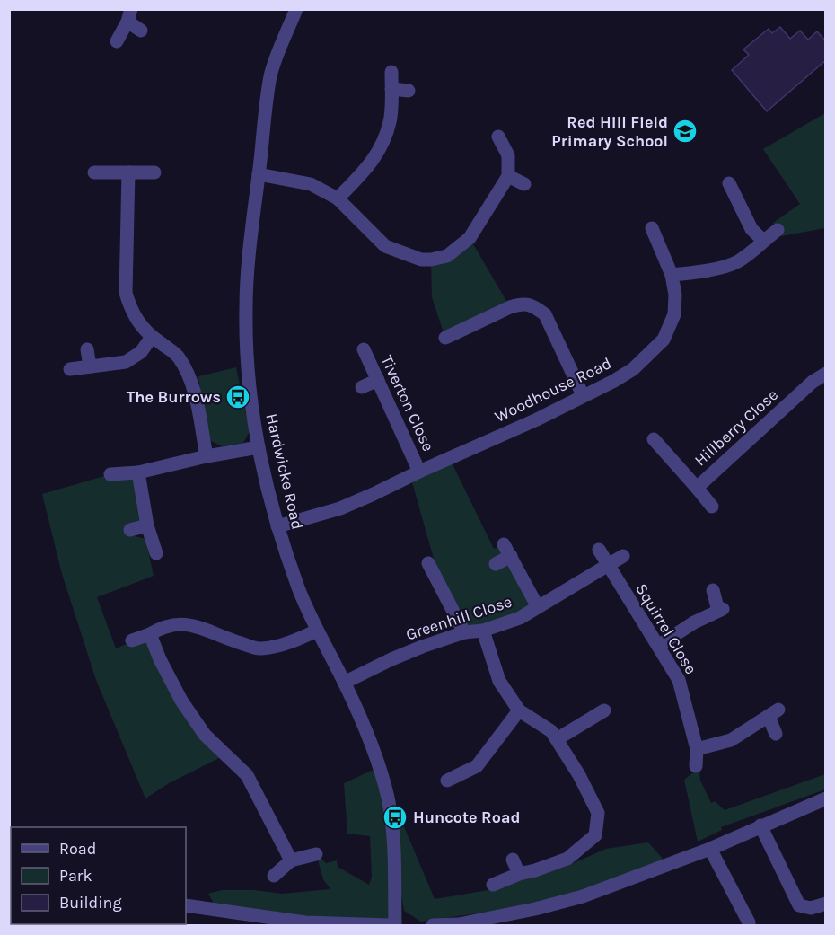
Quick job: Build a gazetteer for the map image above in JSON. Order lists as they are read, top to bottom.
{
  "streets": {
    "street": [
      "Woodhouse Road",
      "Tiverton Close",
      "Hillberry Close",
      "Hardwicke Road",
      "Greenhill Close",
      "Squirrel Close"
    ]
  },
  "crossings": [
    ["Woodhouse Road", "Tiverton Close"],
    ["Woodhouse Road", "Hardwicke Road"],
    ["Hardwicke Road", "Greenhill Close"],
    ["Greenhill Close", "Squirrel Close"]
  ],
  "places": {
    "school or university": ["Red Hill Field Primary School"],
    "bus stop": ["The Burrows", "Huncote Road"]
  },
  "legend": ["Road", "Park", "Building"]
}
